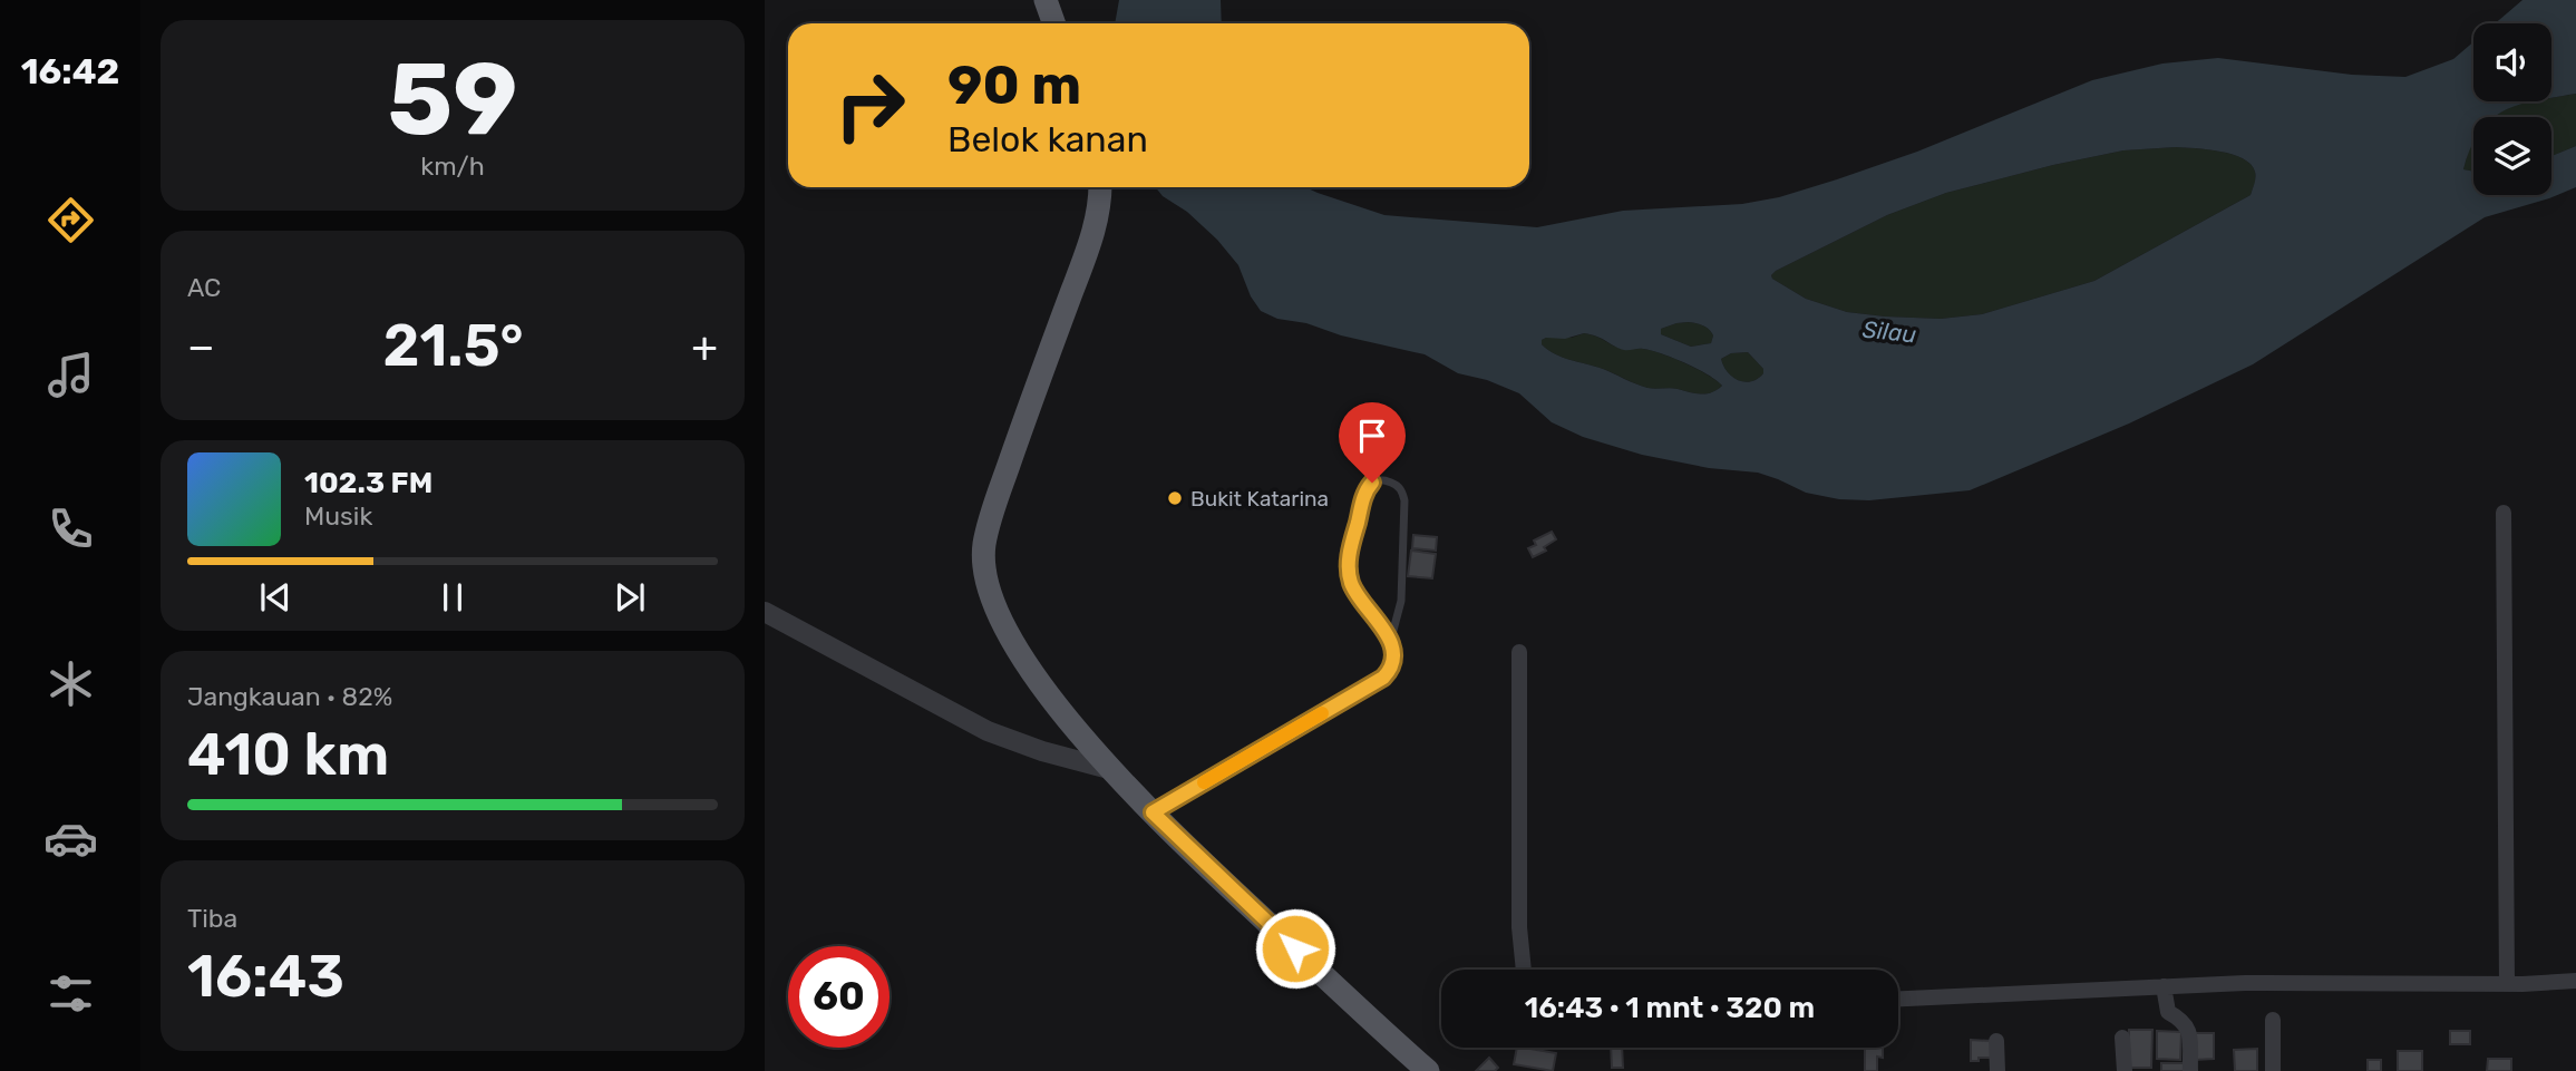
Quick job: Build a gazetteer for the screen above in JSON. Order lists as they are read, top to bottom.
{
  "water": ["Silau"],
  "places": ["Bukit Katarina"],
  "page": {
    "tabs": "16:42",
    "tile": [
      ["59", "km/h"],
      "AC",
      ["Jangkauan · 82%", "410 km"],
      ["Tiba", "16:43"]
    ],
    "turn": ["90 m", "Belok kanan"],
    "heat": ["−", "21.5°", "+"],
    "song": ["102.3 FM", "Musik"],
    "limit": "60",
    "trip": "16:43 · 1 mnt · 320 m"
  }
}
